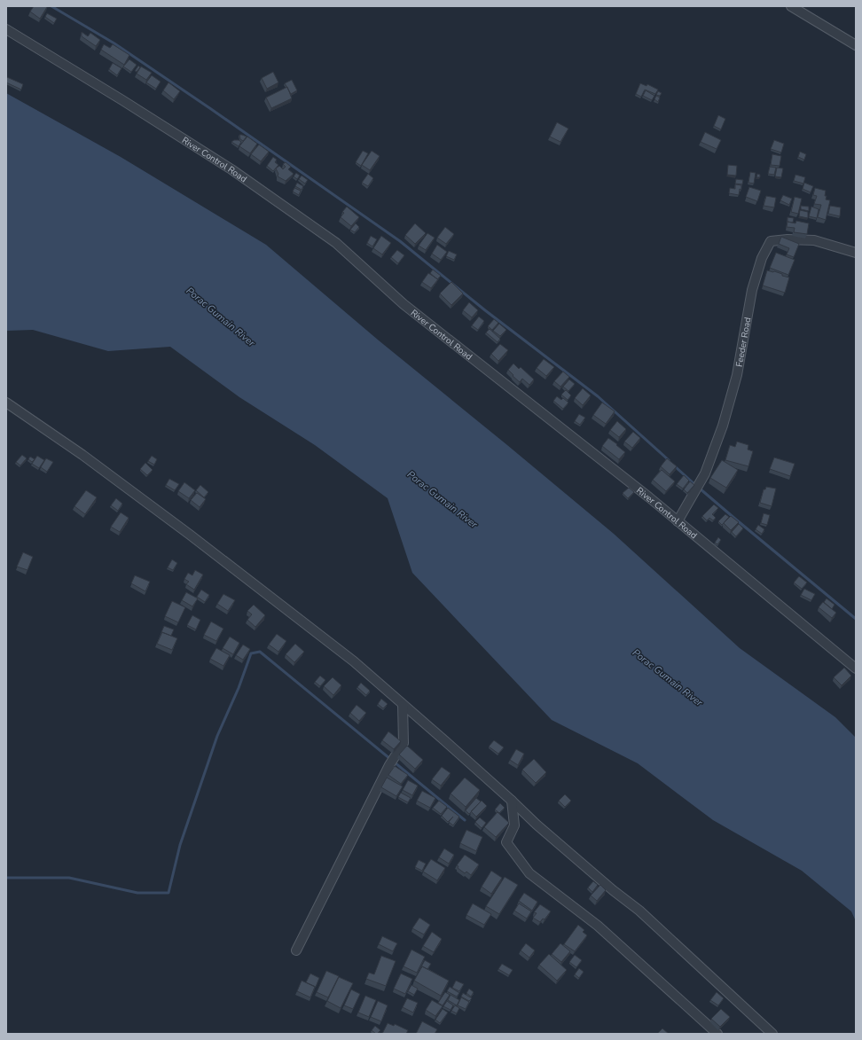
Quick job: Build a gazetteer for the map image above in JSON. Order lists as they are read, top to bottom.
{
  "streets": {
    "street": ["River Control Road", "Feeder Road"]
  },
  "crossings": [
    ["River Control Road", "Feeder Road"]
  ],
  "water": ["Porac Gumain River"]
}
